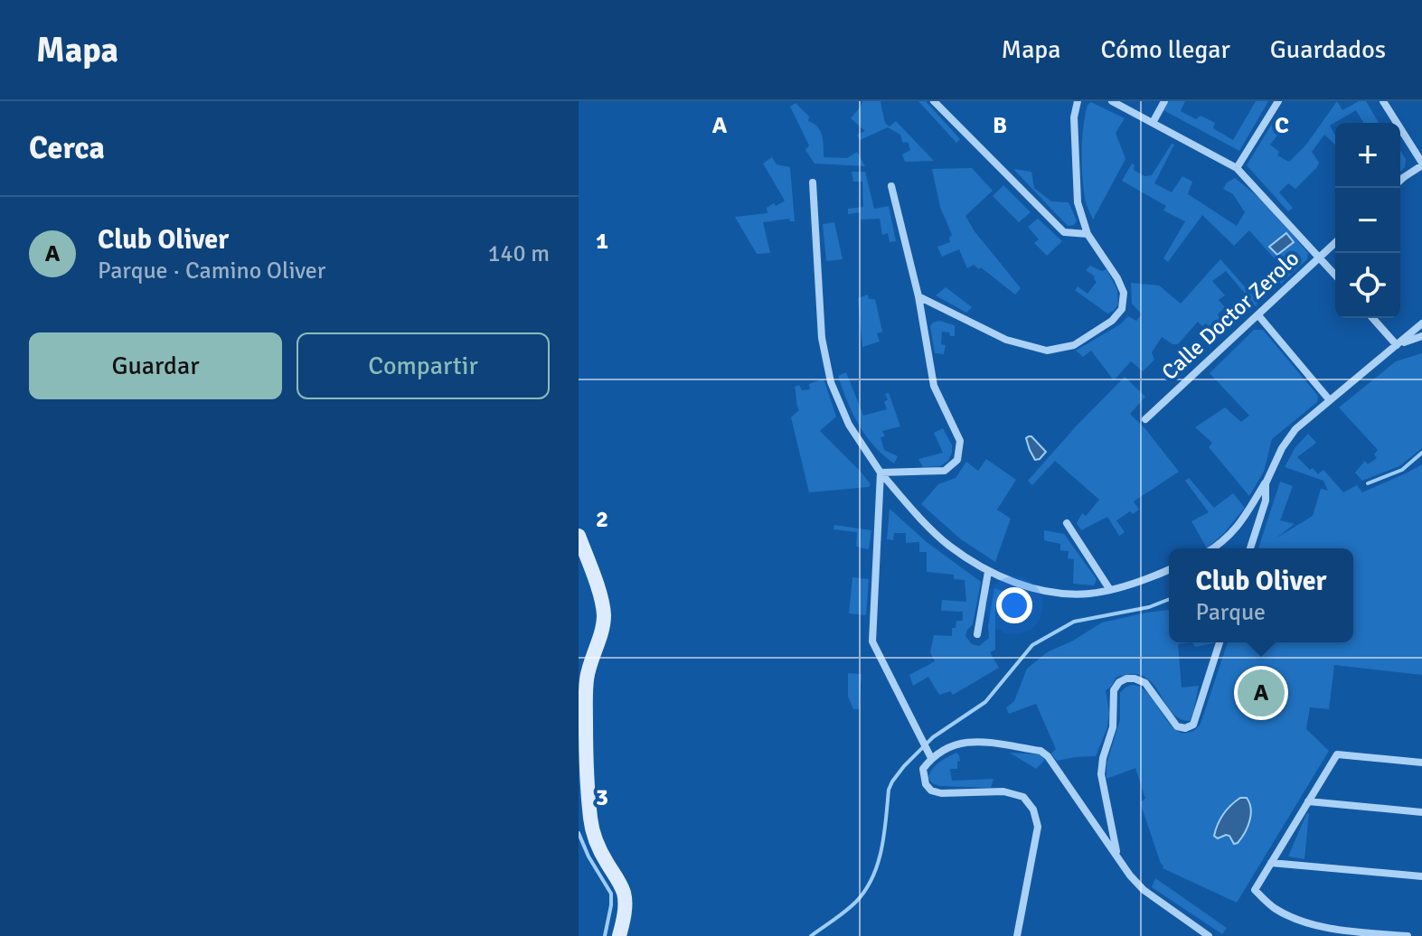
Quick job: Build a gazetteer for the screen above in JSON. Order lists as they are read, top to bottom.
{
  "streets": {
    "street": ["Calle Doctor Zerolo"]
  },
  "page": {
    "header": "Mapa",
    "nav": ["Mapa", "Cómo llegar", "Guardados"],
    "heading": "Cerca",
    "map_buttons": ["+", "−"],
    "list": [
      {
        "mark": "A",
        "name": "Club Oliver",
        "note": "Parque · Camino Oliver",
        "value": "140 m"
      }
    ],
    "buttons": ["Guardar", "Compartir"],
    "popup": ["Club Oliver", "Parque"],
    "pins": "A"
  },
  "grid": {
    "columns": ["A", "B", "C"],
    "rows": ["1", "2", "3"]
  }
}
